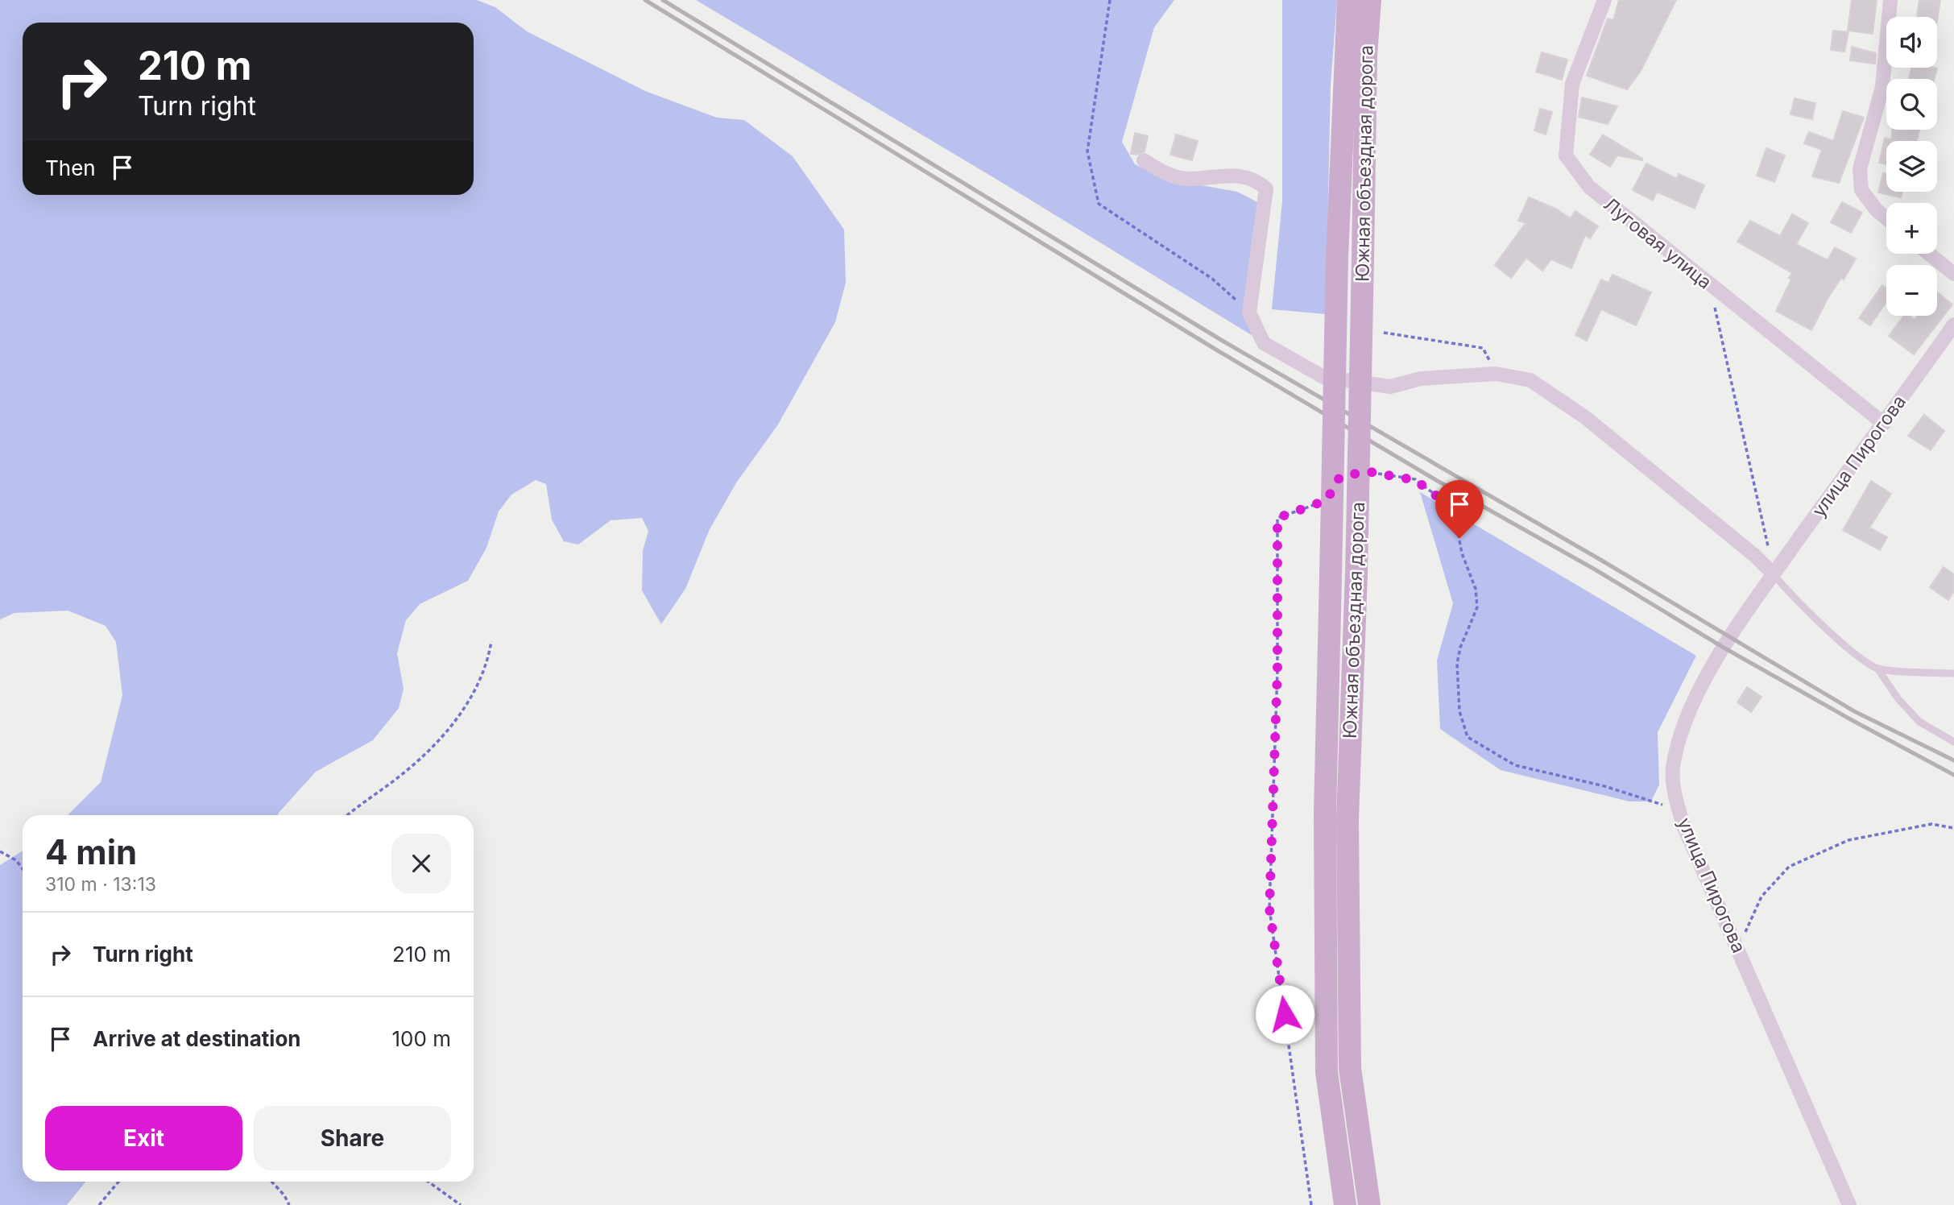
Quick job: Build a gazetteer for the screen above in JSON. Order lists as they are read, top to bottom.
{
  "streets": {
    "main road": ["Южная объездная дорога"],
    "street": ["Луговая улица", "улица Пирогова"]
  },
  "crossings": [
    ["Луговая улица", "улица Пирогова"]
  ],
  "page": {
    "map_buttons": ["+", "−"],
    "turn": ["210 m", "Turn right"],
    "then": "Then",
    "heading": ["4 min", "310 m · 13:13"],
    "list": [
      {
        "name": "Turn right",
        "value": "210 m"
      },
      {
        "name": "Arrive at destination",
        "value": "100 m"
      }
    ],
    "buttons": ["Exit", "Share"]
  }
}
